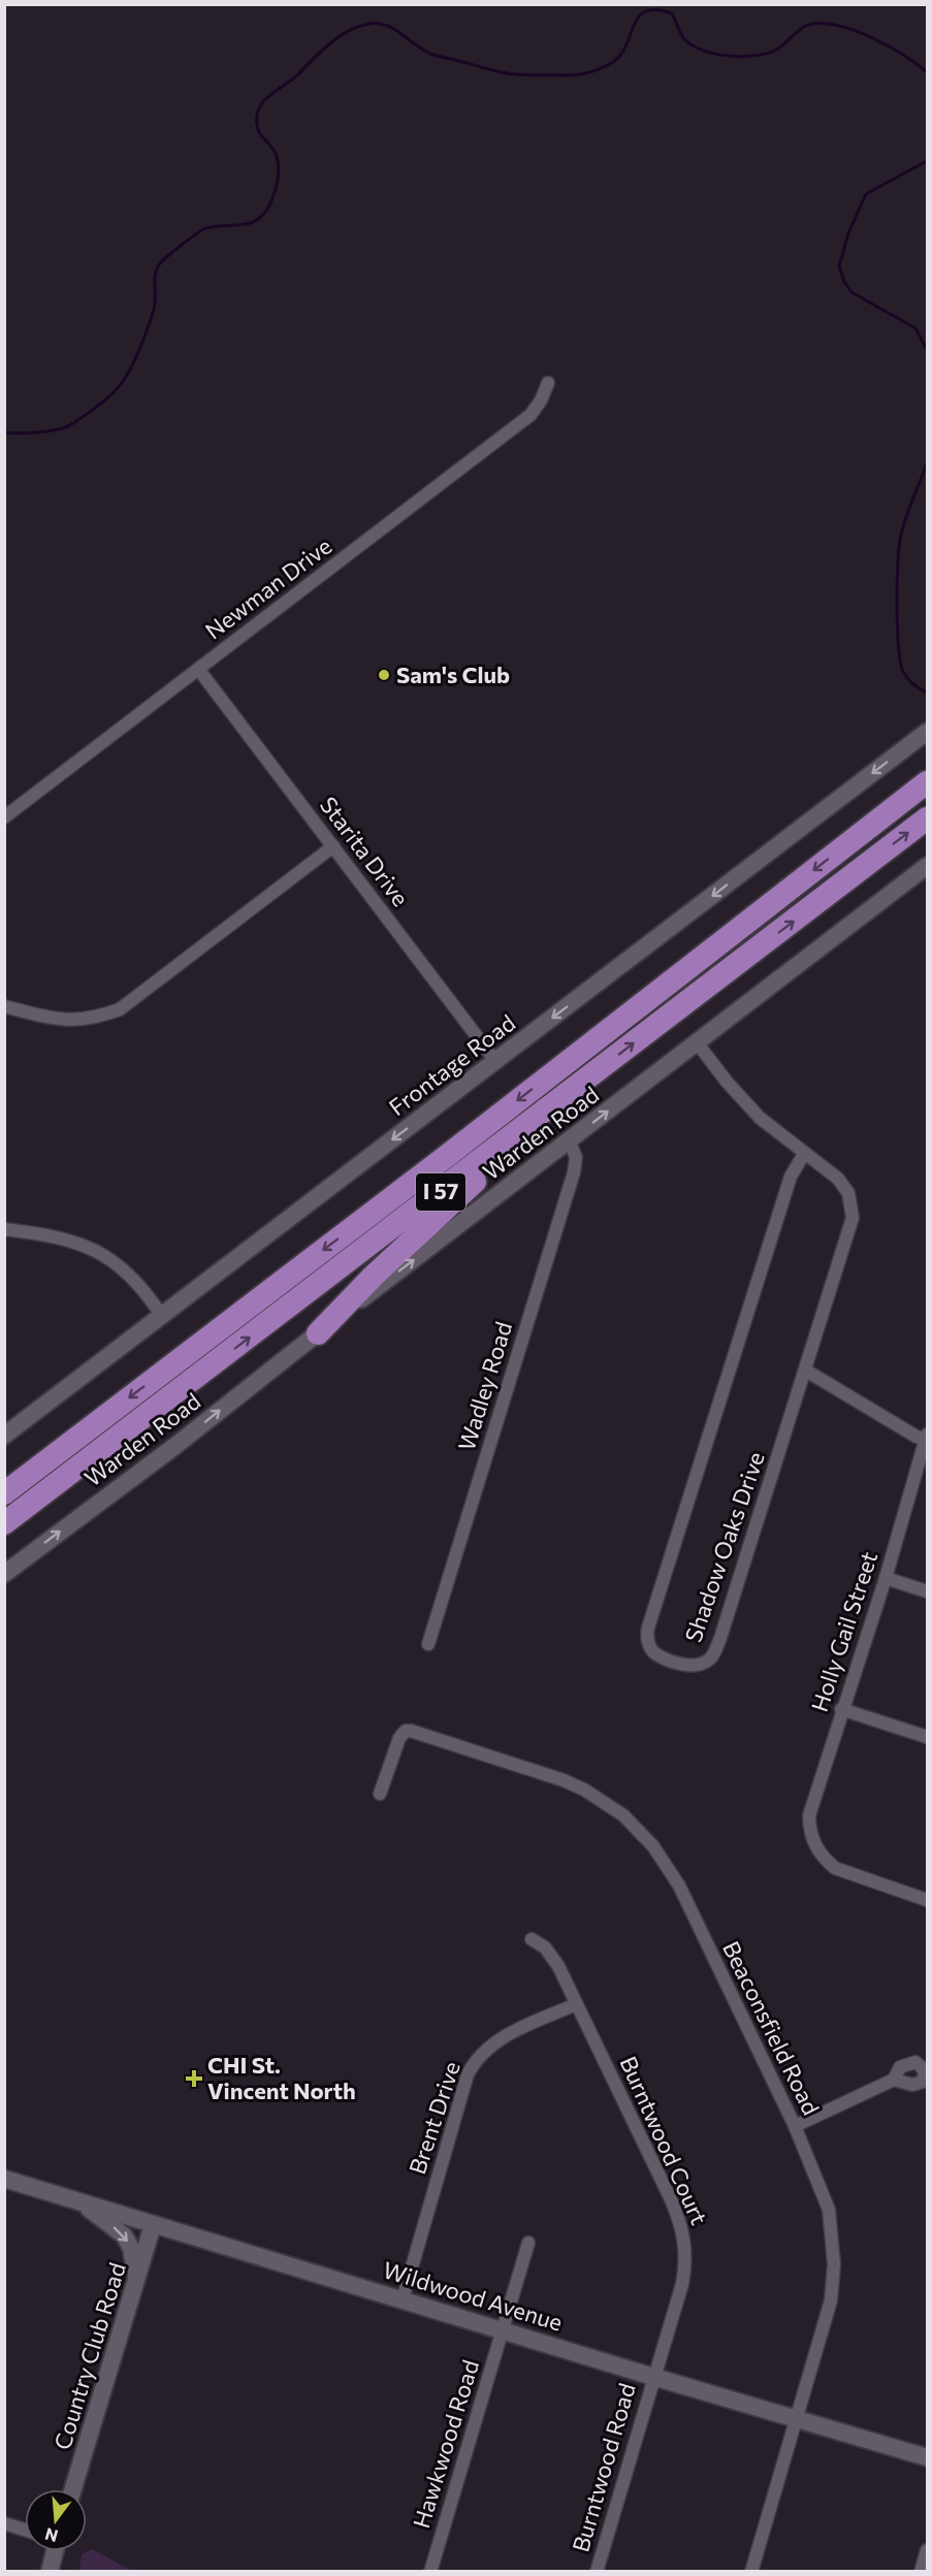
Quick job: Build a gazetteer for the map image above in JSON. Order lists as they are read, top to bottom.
{
  "streets": {
    "highway": ["I 57"],
    "main road": [
      "Frontage Road",
      "Warden Road",
      "Wildwood Avenue",
      "Country Club Road"
    ],
    "street": [
      "Newman Drive",
      "Starita Drive",
      "Wadley Road",
      "Shadow Oaks Drive",
      "Holly Gail Street",
      "Beaconsfield Road",
      "Brent Drive",
      "Burntwood Court",
      "Hawkwood Road",
      "Burntwood Road"
    ]
  },
  "crossings": [
    ["Newman Drive", "Starita Drive"],
    ["Starita Drive", "Frontage Road"],
    ["Warden Road", "Wadley Road"],
    ["Warden Road", "Shadow Oaks Drive"],
    ["Beaconsfield Road", "Wildwood Avenue"],
    ["Brent Drive", "Burntwood Court"],
    ["Brent Drive", "Wildwood Avenue"],
    ["Burntwood Court", "Wildwood Avenue"],
    ["Burntwood Court", "Burntwood Road"],
    ["Wildwood Avenue", "Country Club Road"],
    ["Wildwood Avenue", "Hawkwood Road"],
    ["Wildwood Avenue", "Burntwood Road"]
  ],
  "one_way": ["Frontage Road", "Warden Road"],
  "places": {
    "other": ["Sam's Club"],
    "health": ["CHI St. Vincent North"]
  },
  "north": "bottom"
}
